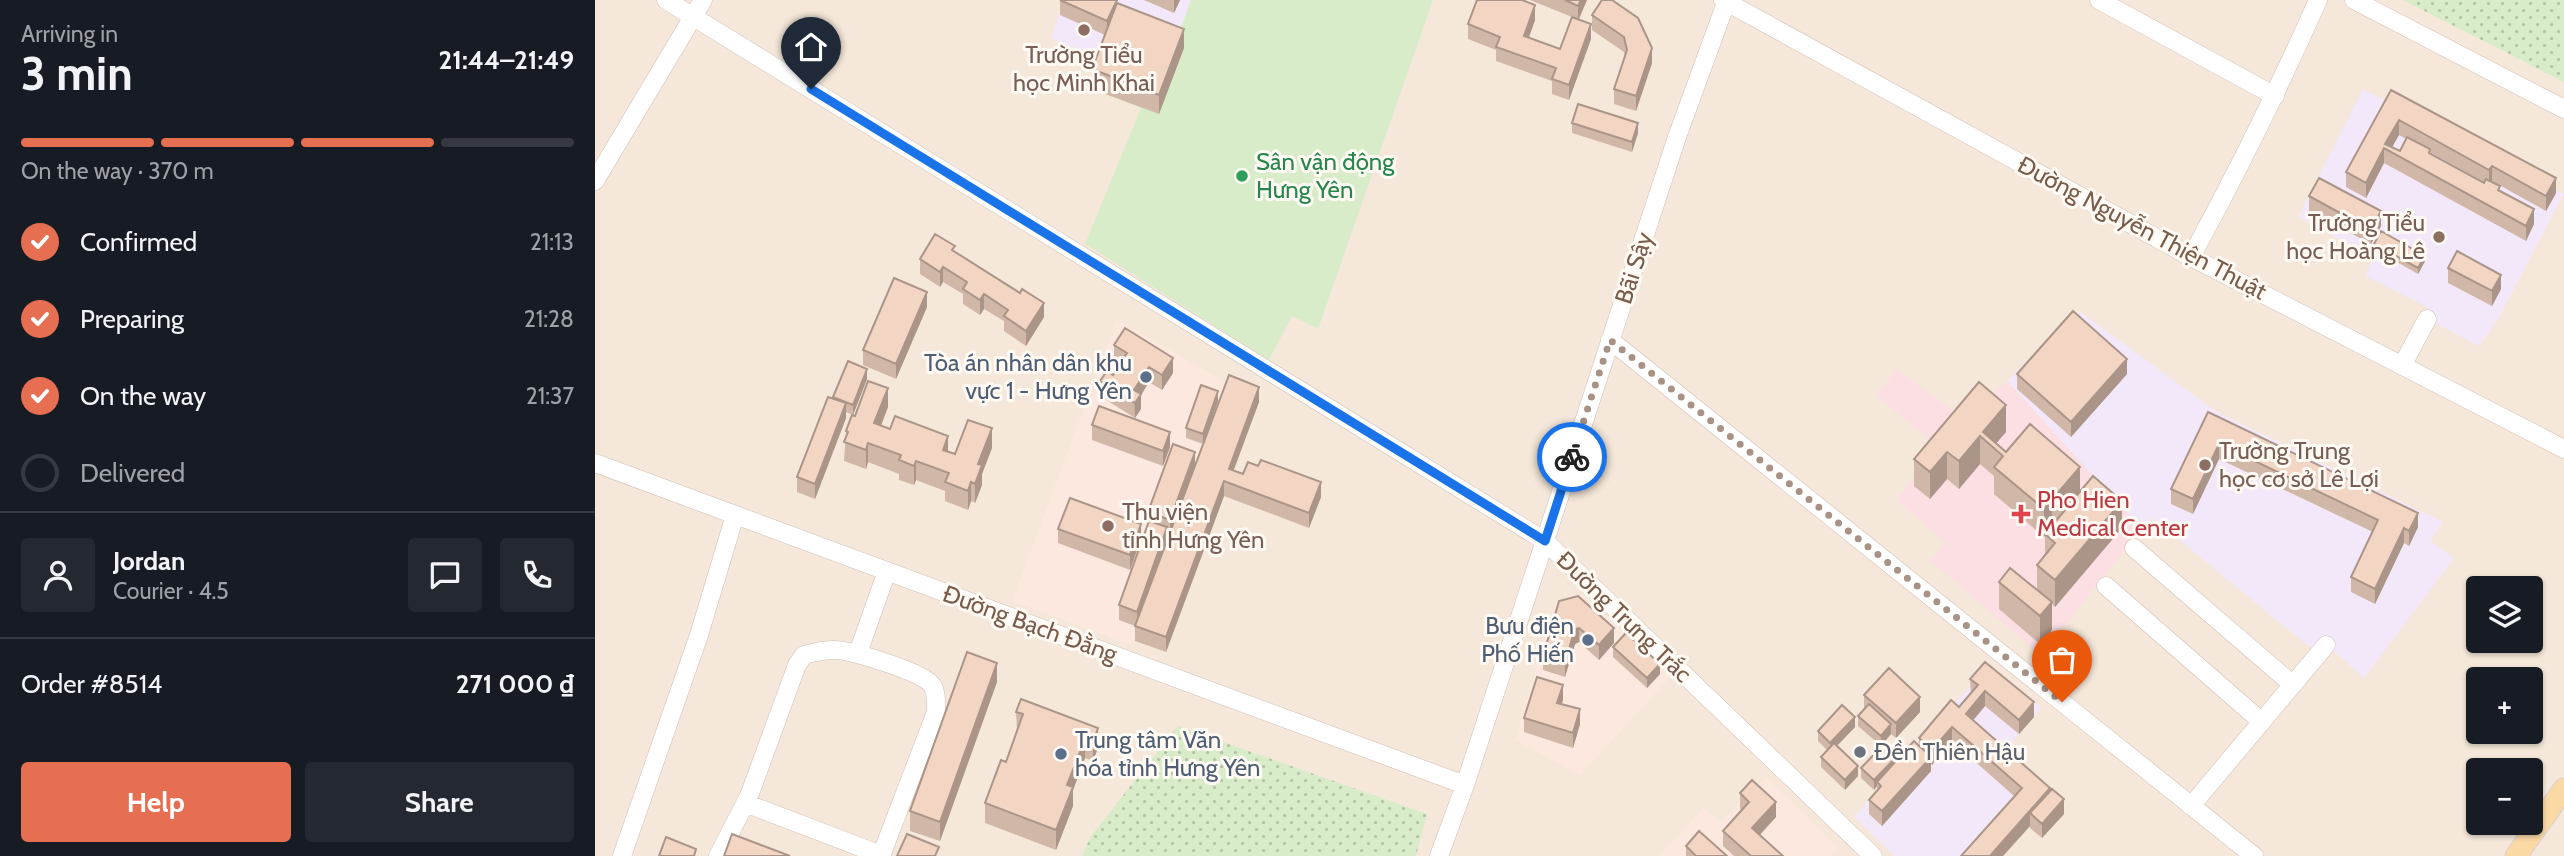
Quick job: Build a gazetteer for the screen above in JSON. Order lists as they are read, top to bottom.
{
  "streets": {
    "street": [
      "Đường Nguyễn Thiện Thuật",
      "Bãi Sậy",
      "Đường Trưng Trắc",
      "Đường Bạch Đằng"
    ]
  },
  "crossings": [
    ["Đường Nguyễn Thiện Thuật", "Bãi Sậy"],
    ["Bãi Sậy", "Đường Trưng Trắc"],
    ["Bãi Sậy", "Đường Bạch Đằng"]
  ],
  "places": {
    "other": [
      "Trường Tiểu học Minh Khai",
      "Sân vận động Hưng Yên",
      "Trường Tiểu học Hoàng Lê",
      "Tòa án nhân dân khu vực 1 - Hưng Yên",
      "Trường Trung học cơ sở Lê Lợi",
      "Thu viện tỉnh Hưng Yên",
      "Bưu điện Phố Hiến",
      "Đền Thiên Hậu",
      "Trung tâm Văn hóa tỉnh Hưng Yên"
    ],
    "health": ["Pho Hien Medical Center"]
  },
  "page": {
    "heading": ["3 min", "Arriving in", "21:44–21:49"],
    "panel": [
      "Jordan",
      "Courier · 4.5",
      "Order #8514",
      "271 000 ₫"
    ],
    "bar": "On the way · 370 m",
    "list": [
      ["Confirmed", "21:13"],
      ["Preparing", "21:28"],
      ["On the way", "21:37"],
      "Delivered"
    ],
    "map_buttons": ["+", "−"],
    "buttons": ["Help", "Share"]
  }
}
